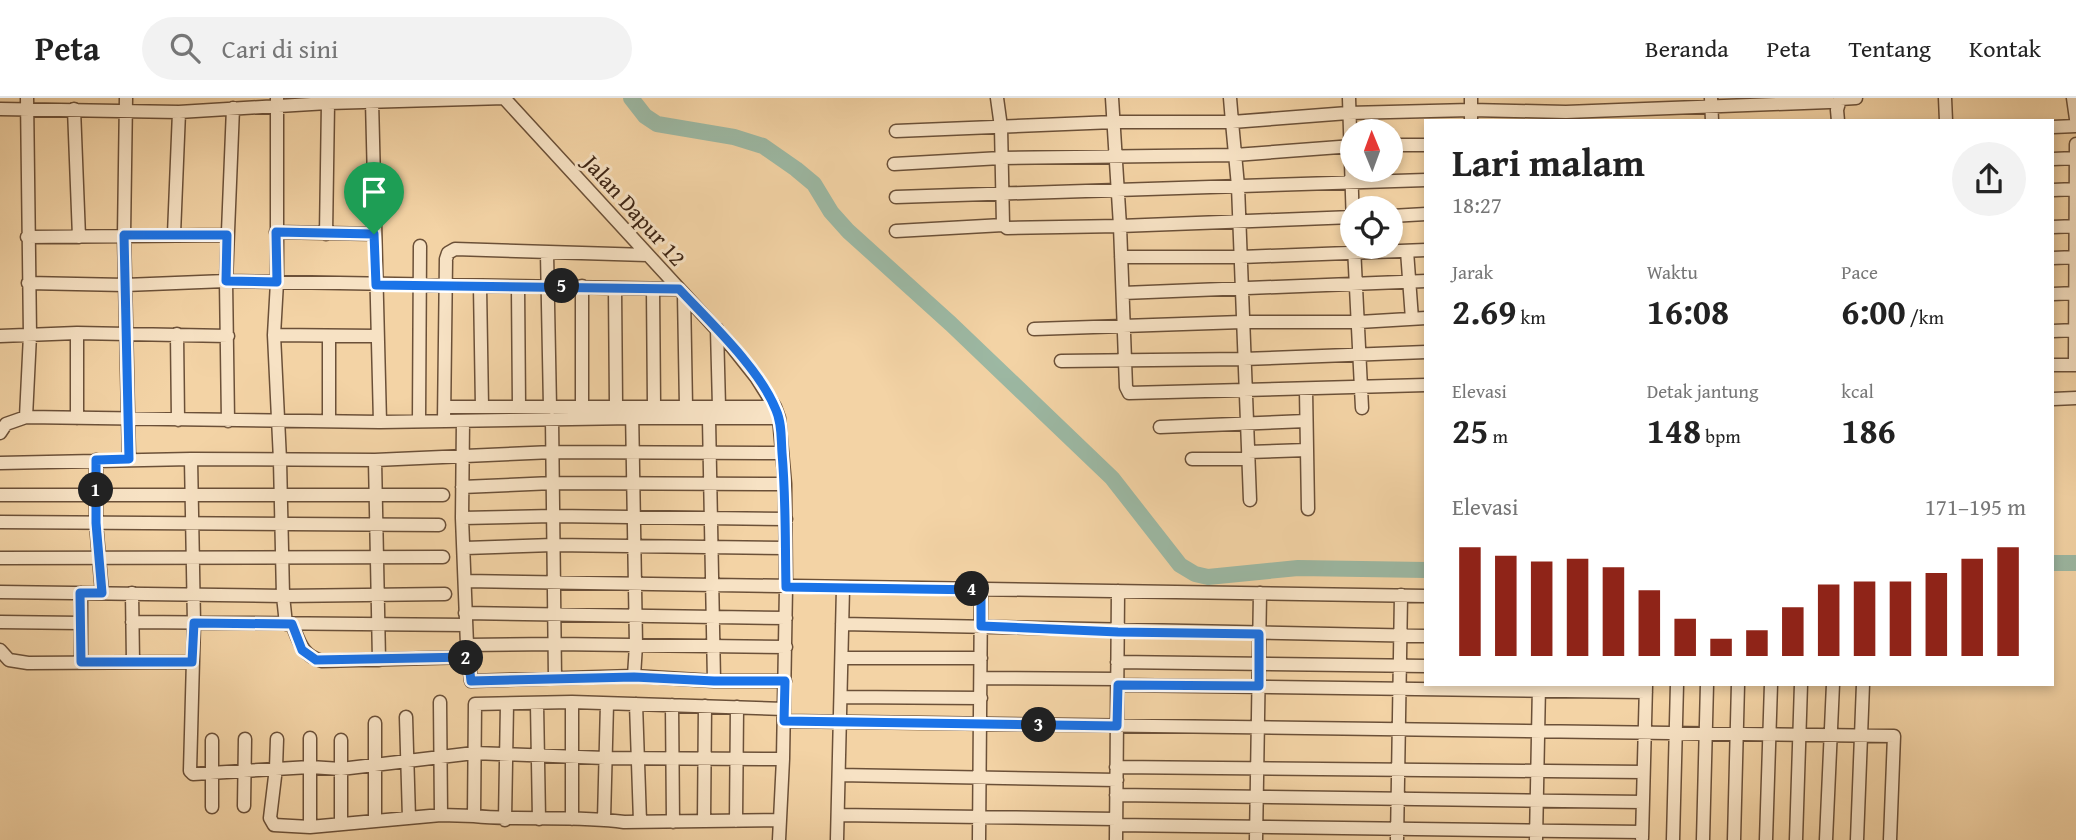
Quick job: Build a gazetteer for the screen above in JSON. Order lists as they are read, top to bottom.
{
  "streets": {
    "street": ["Jalan Dapur 12"]
  },
  "north": "top",
  "page": {
    "header": "Peta",
    "search": "Cari di sini",
    "nav": [
      "Beranda",
      "Peta",
      "Tentang",
      "Kontak"
    ],
    "heading": ["Lari malam", "18:27"],
    "stats": [
      ["Jarak", "2.69 km"],
      ["Waktu", "16:08"],
      ["Pace", "6:00 /km"],
      ["Elevasi", "25 m"],
      ["Detak jantung", "148 bpm"],
      ["kcal", "186"]
    ],
    "pins": [
      "5",
      "1",
      "4",
      "2",
      "3"
    ],
    "chart": ["Elevasi", "171–195 m"]
  }
}
